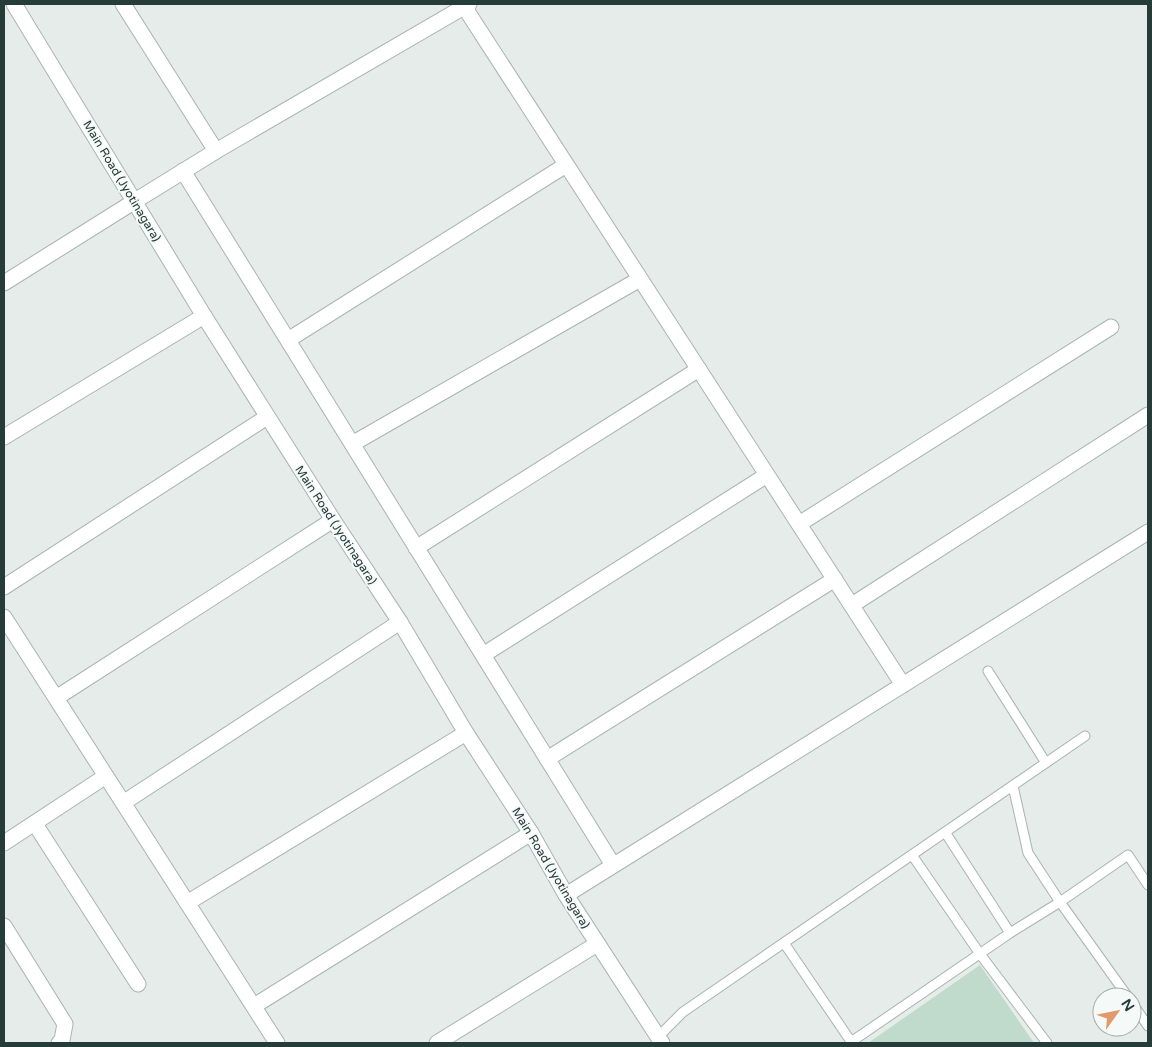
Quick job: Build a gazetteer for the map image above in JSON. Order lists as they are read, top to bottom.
{
  "streets": {
    "street": ["Main Road (Jyotinagara)"]
  },
  "north": "top right"
}
